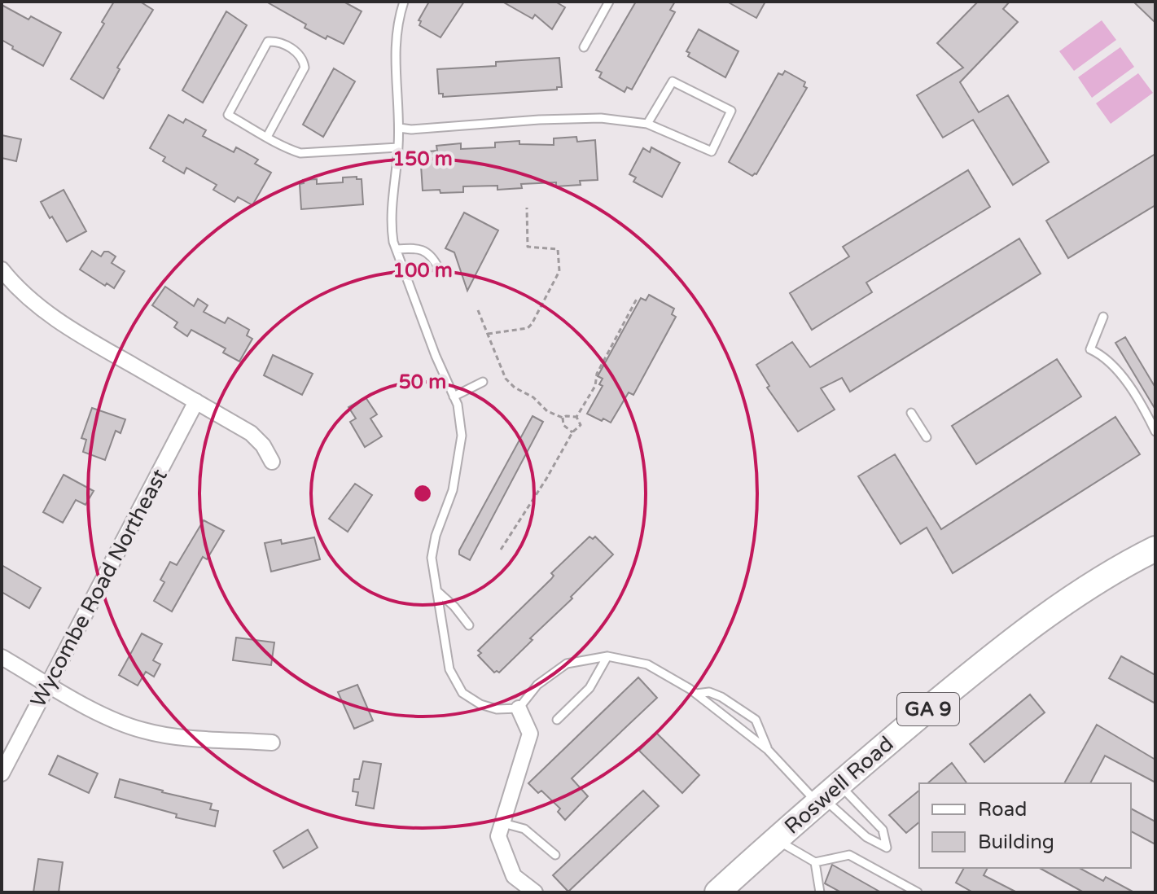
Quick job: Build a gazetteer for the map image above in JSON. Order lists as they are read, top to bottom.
{
  "streets": {
    "main road": ["GA 9", "Roswell Road"],
    "street": ["Wycombe Road Northeast"]
  },
  "legend": ["Road", "Building"],
  "rings": ["150 m", "100 m", "50 m"]
}
